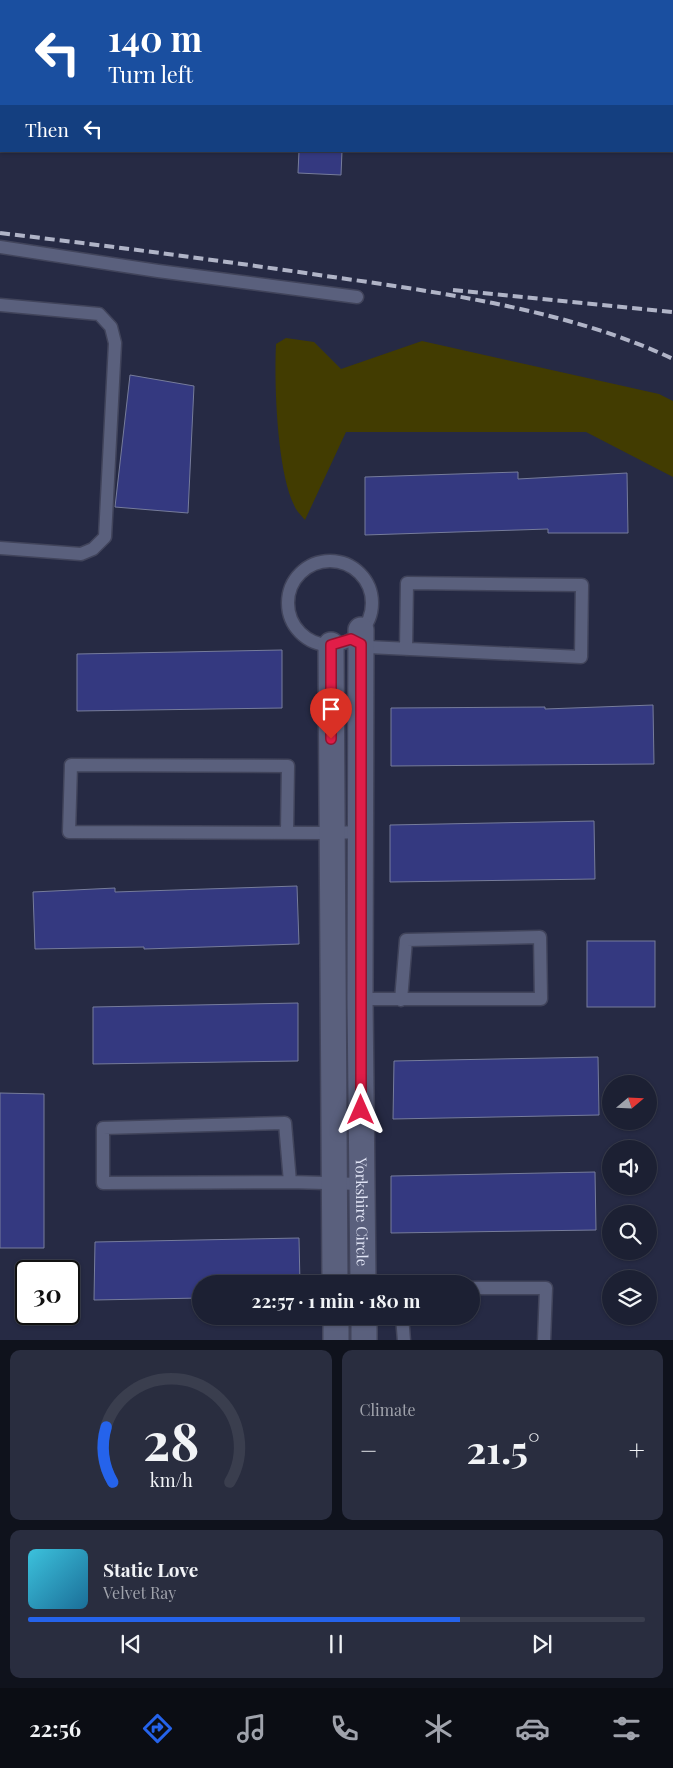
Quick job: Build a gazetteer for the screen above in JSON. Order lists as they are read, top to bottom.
{
  "streets": {
    "street": ["Yorkshire Circle"]
  },
  "north": "right",
  "page": {
    "turn": ["140 m", "Turn left"],
    "then": "Then",
    "limit": "30",
    "trip": "22:57 · 1 min · 180 m",
    "tile": "Climate",
    "heat": ["−", "21.5°", "+"],
    "song": ["Static Love", "Velvet Ray"],
    "tabs": "22:56",
    "gauge": ["28", "km/h"]
  }
}
